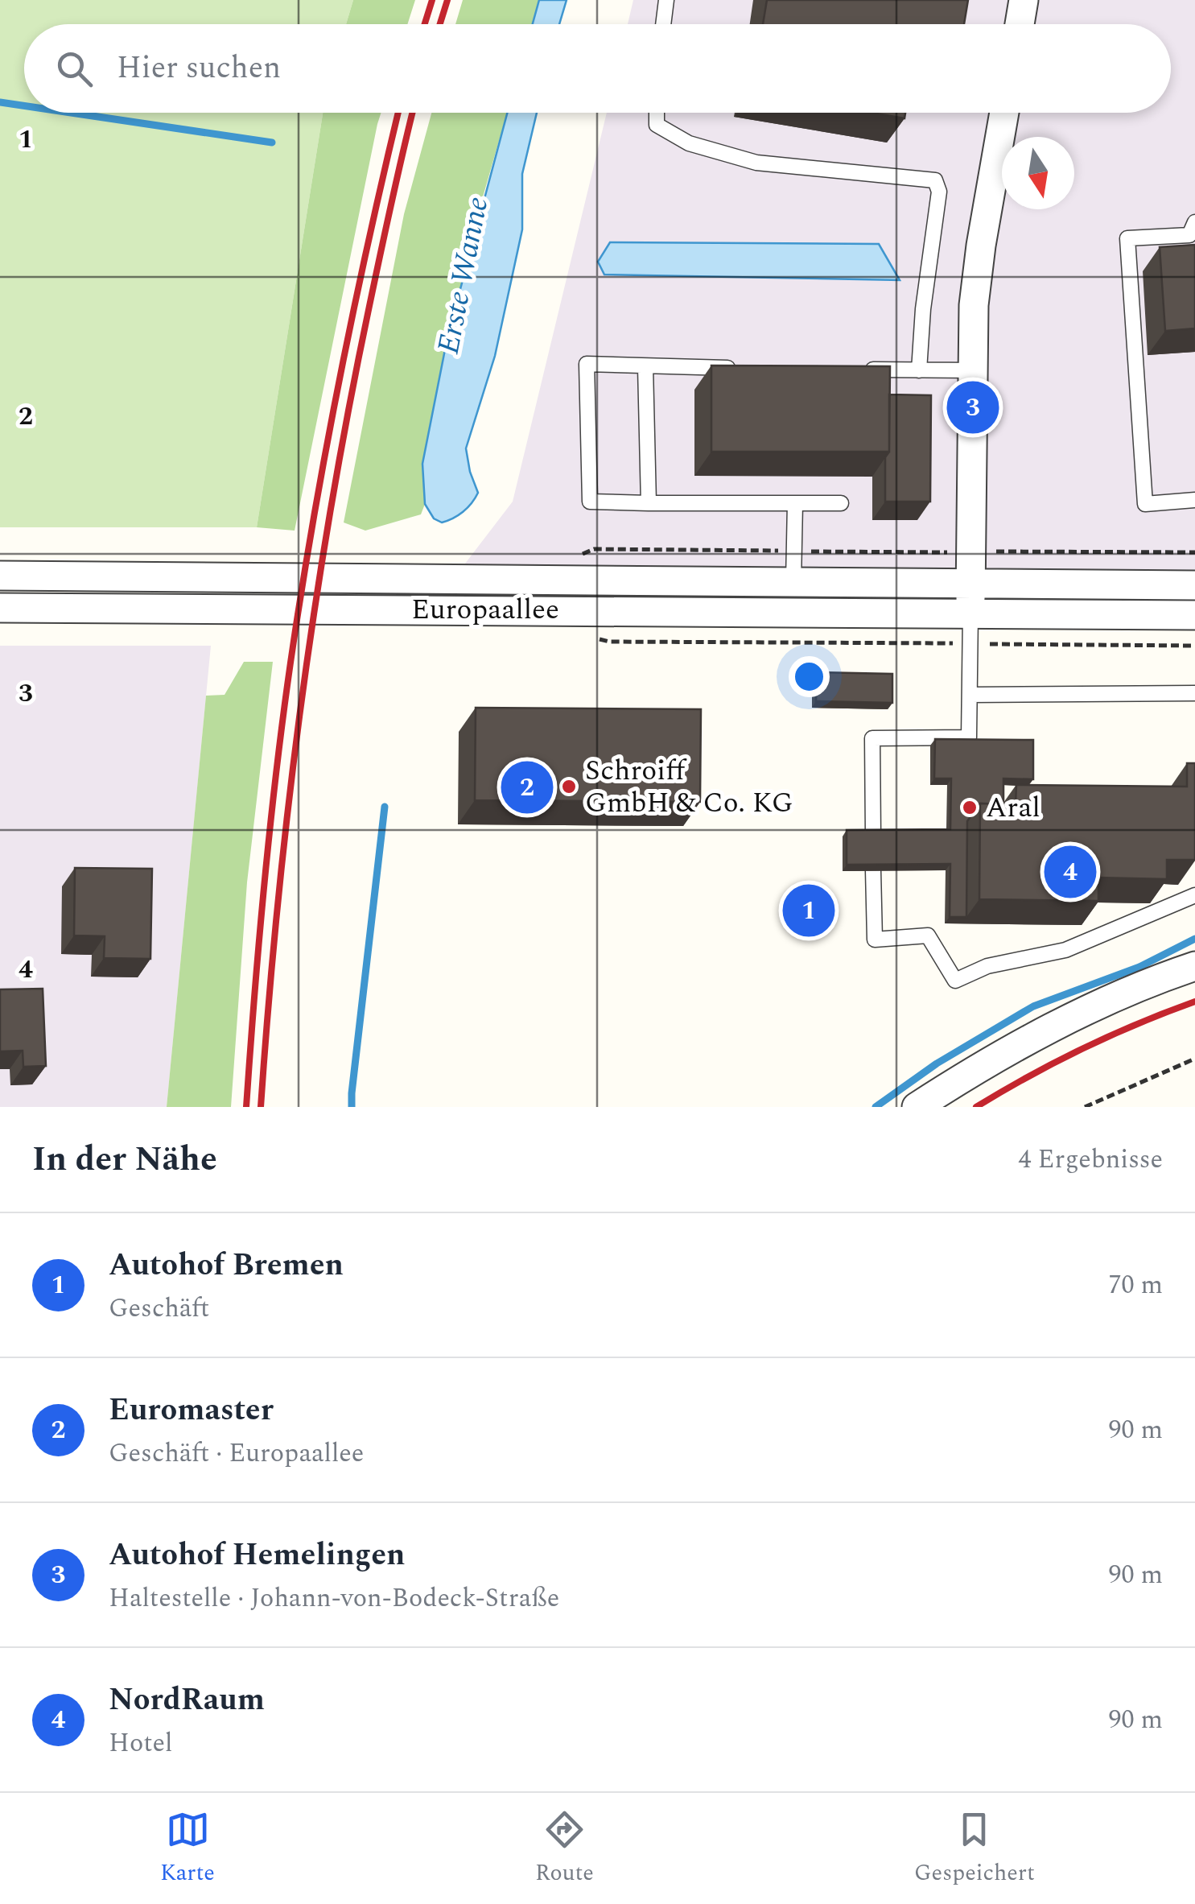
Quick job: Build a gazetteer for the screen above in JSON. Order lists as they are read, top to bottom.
{
  "streets": {
    "street": ["Europaallee"]
  },
  "water": ["Erste Wanne"],
  "places": ["Schroiff GmbH & Co. KG", "Aral"],
  "north": "bottom",
  "page": {
    "search": "Hier suchen",
    "pins": [
      "3",
      "2",
      "4",
      "1"
    ],
    "heading": ["In der Nähe", "4 Ergebnisse"],
    "list": [
      {
        "mark": "1",
        "name": "Autohof Bremen",
        "note": "Geschäft",
        "value": "70 m"
      },
      {
        "mark": "2",
        "name": "Euromaster",
        "note": "Geschäft · Europaallee",
        "value": "90 m"
      },
      {
        "mark": "3",
        "name": "Autohof Hemelingen",
        "note": "Haltestelle · Johann-von-Bodeck-Straße",
        "value": "90 m"
      },
      {
        "mark": "4",
        "name": "NordRaum",
        "note": "Hotel",
        "value": "90 m"
      }
    ],
    "nav": ["Karte", "Route", "Gespeichert"]
  },
  "grid": {
    "rows": [
      "1",
      "2",
      "3",
      "4"
    ]
  }
}
